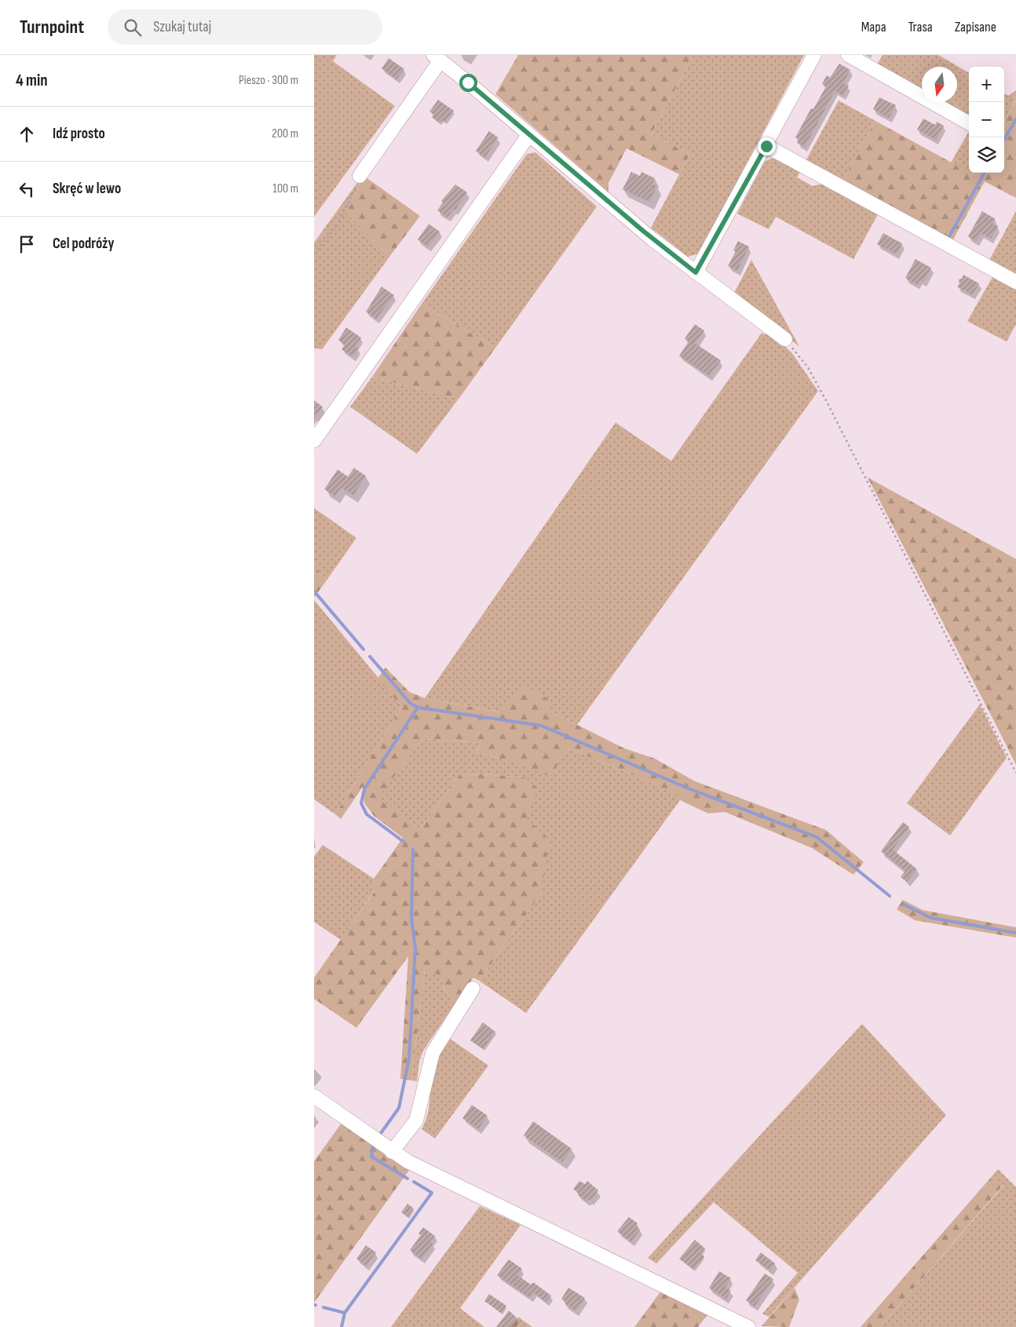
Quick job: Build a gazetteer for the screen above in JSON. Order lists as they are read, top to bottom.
{
  "north": "bottom",
  "page": {
    "header": "Turnpoint",
    "search": "Szukaj tutaj",
    "nav": ["Mapa", "Trasa", "Zapisane"],
    "heading": ["4 min", "Pieszo · 300 m"],
    "map_buttons": ["+", "−"],
    "list": [
      ["Idź prosto", "200 m"],
      ["Skręć w lewo", "100 m"],
      "Cel podróży"
    ]
  }
}
